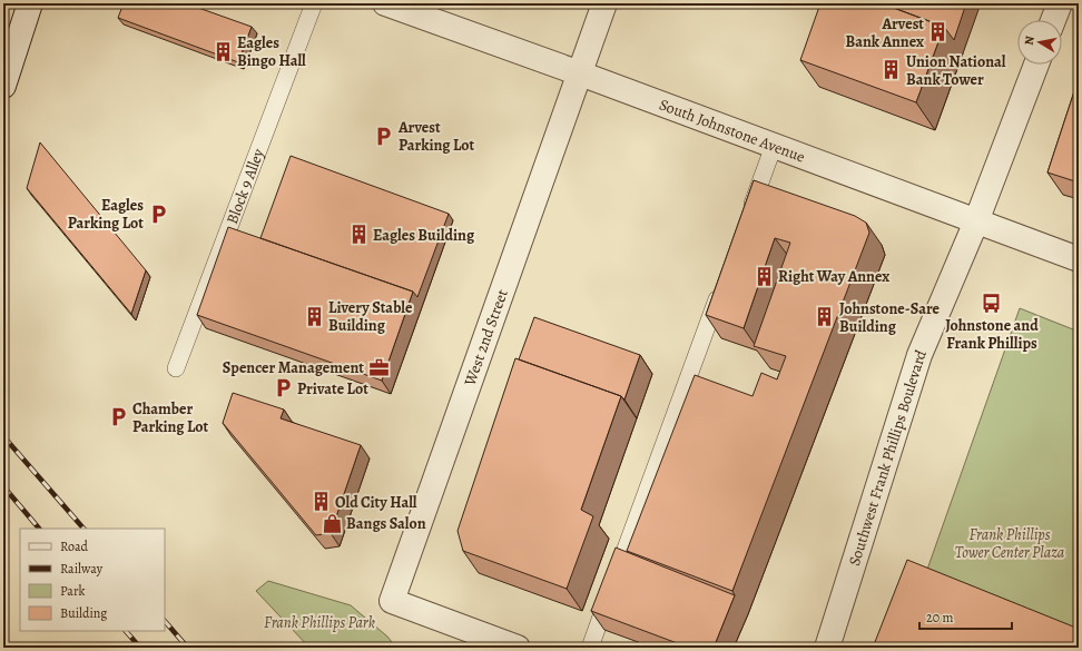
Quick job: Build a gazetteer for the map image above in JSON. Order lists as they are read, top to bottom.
{
  "streets": {
    "street": ["South Johnstone Avenue", "West 2nd Street", "Southwest Frank Phillips Boulevard"],
    "lane": ["Block 9 Alley"]
  },
  "crossings": [
    ["South Johnstone Avenue", "West 2nd Street"],
    ["South Johnstone Avenue", "Southwest Frank Phillips Boulevard"]
  ],
  "parks": ["Frank Phillips Tower Center Plaza", "Frank Phillips Park"],
  "places": {
    "building": [
      "Arvest Bank Annex",
      "Eagles Bingo Hall",
      "Union National Bank Tower",
      "Eagles Building",
      "Right Way Annex",
      "Livery Stable Building",
      "Johnstone-Sare Building",
      "Old City Hall"
    ],
    "parking": [
      "Arvest Parking Lot",
      "Eagles Parking Lot",
      "Private Lot",
      "Chamber Parking Lot"
    ],
    "bus stop": ["Johnstone and Frank Phillips"],
    "office": ["Spencer Management"],
    "shop": ["Bangs Salon"]
  },
  "legend": [
    "Road",
    "Railway",
    "Park",
    "Building"
  ],
  "scale_bar": "20 m",
  "north": "left"
}
